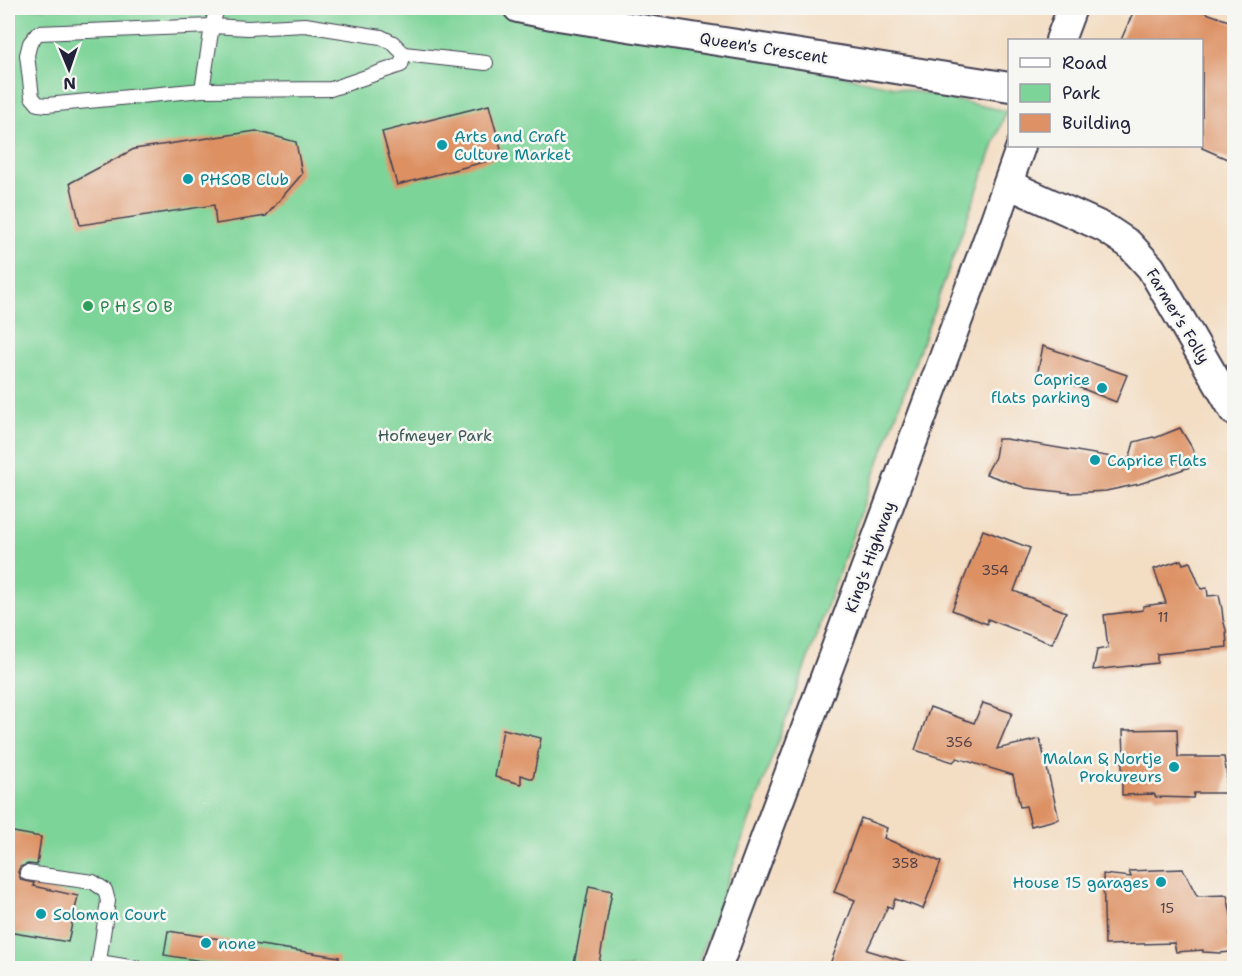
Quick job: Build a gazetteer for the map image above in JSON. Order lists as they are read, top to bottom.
{
  "streets": {
    "street": ["Queen's Crescent", "Farmer's Folly", "King's Highway"]
  },
  "crossings": [
    ["Farmer's Folly", "King's Highway"]
  ],
  "parks": ["Hofmeyer Park"],
  "places": [
    "Arts and Craft Culture Market",
    "PHSOB Club",
    "P H S O B",
    "Caprice flats parking",
    "Caprice Flats",
    "Malan & Nortje Prokureurs",
    "House 15 garages",
    "Solomon Court",
    "none"
  ],
  "house_numbers": [
    "354",
    "11",
    "356",
    "358",
    "15"
  ],
  "legend": ["Road", "Park", "Building"],
  "north": "bottom"
}
